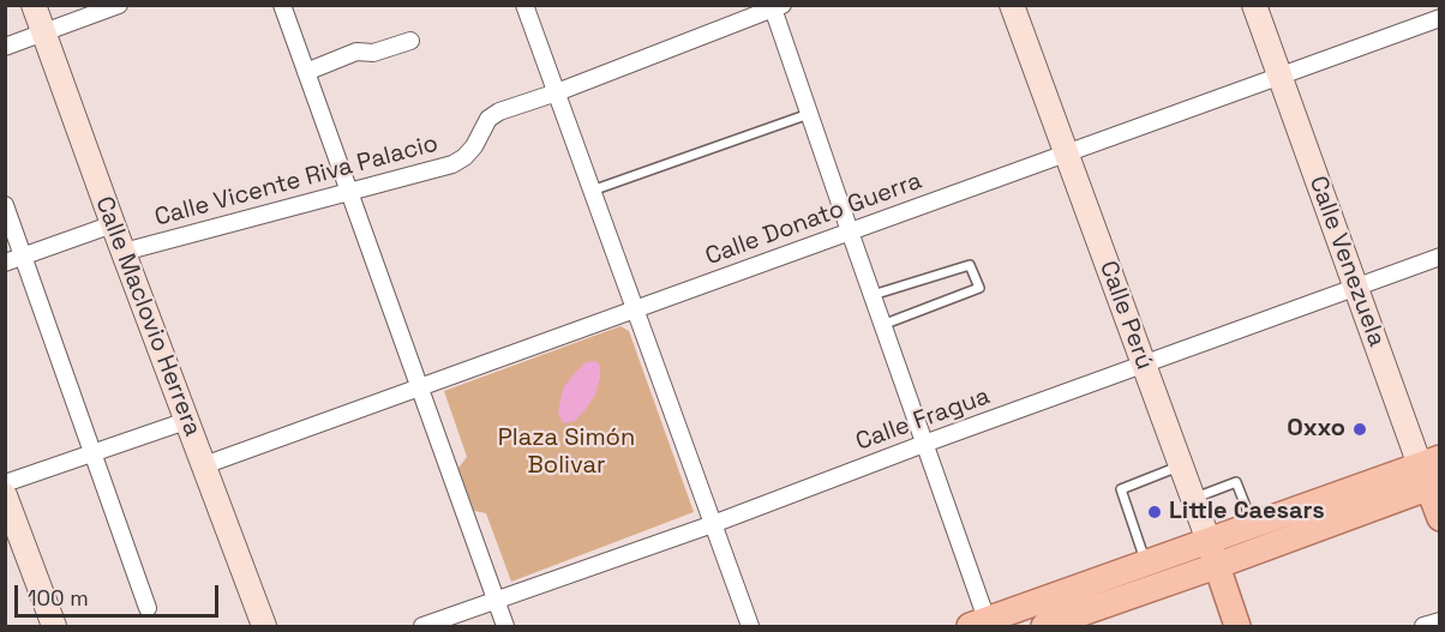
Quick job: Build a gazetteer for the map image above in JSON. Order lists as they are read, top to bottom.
{
  "streets": {
    "main road": ["Calle Venezuela", "Calle Perú", "Calle Maclovio Herrera"],
    "street": ["Calle Vicente Riva Palacio", "Calle Donato Guerra", "Calle Fragua"]
  },
  "crossings": [
    ["Calle Vicente Riva Palacio", "Calle Maclovio Herrera"],
    ["Calle Donato Guerra", "Calle Venezuela"],
    ["Calle Donato Guerra", "Calle Perú"],
    ["Calle Donato Guerra", "Calle Maclovio Herrera"],
    ["Calle Venezuela", "Calle Fragua"],
    ["Calle Perú", "Calle Fragua"]
  ],
  "parks": ["Plaza Simón Bolivar"],
  "places": ["Oxxo", "Little Caesars"],
  "scale_bar": "100 m"
}
